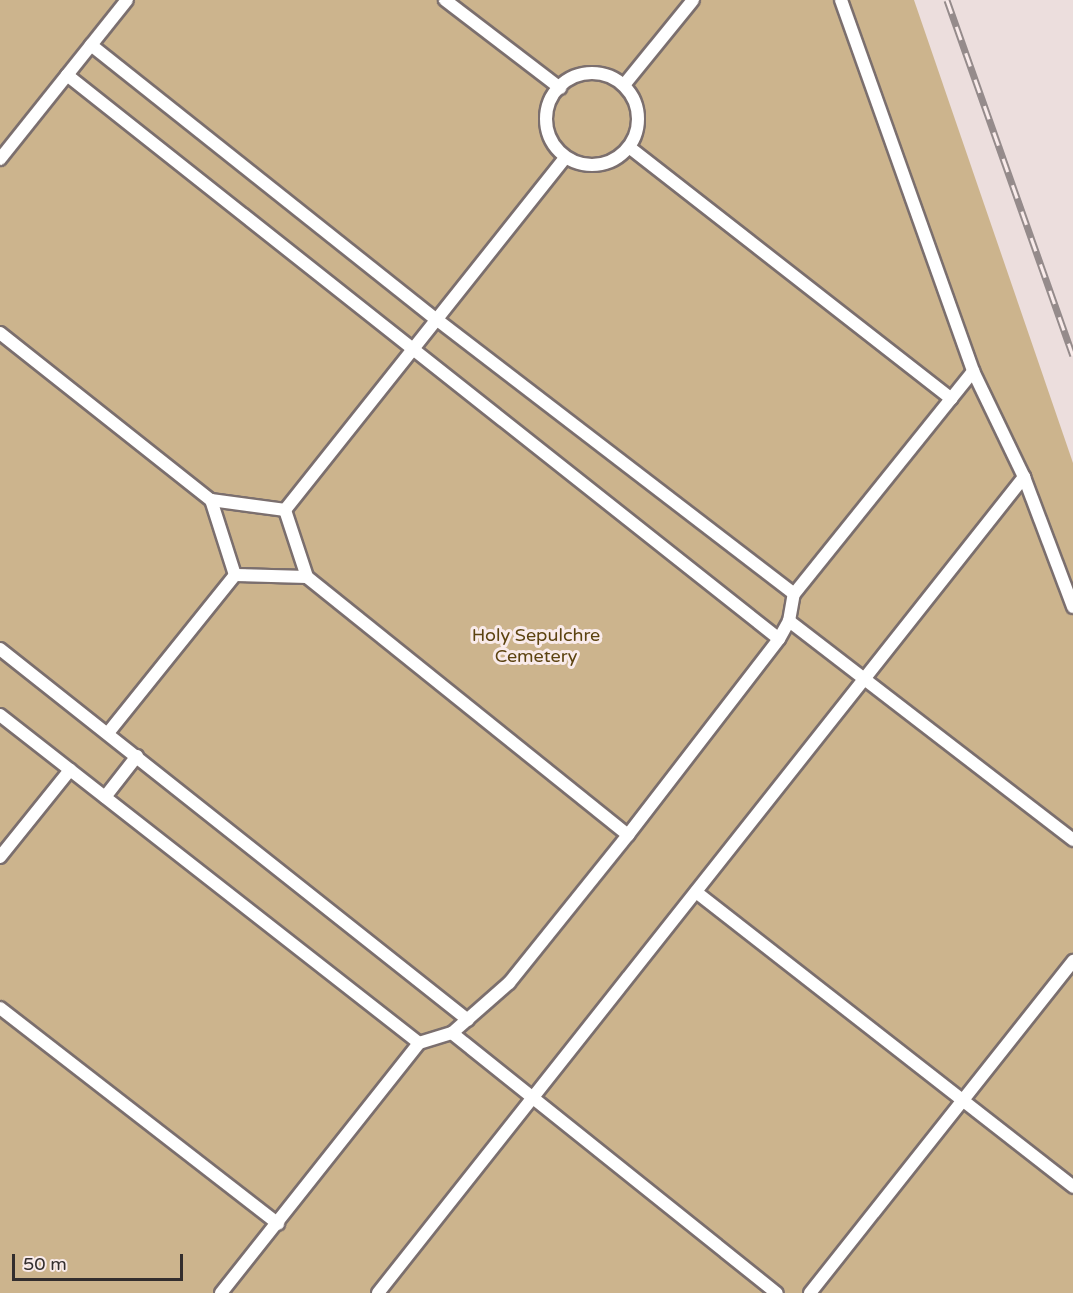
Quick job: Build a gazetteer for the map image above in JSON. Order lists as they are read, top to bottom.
{
  "parks": ["Holy Sepulchre Cemetery"],
  "scale_bar": "50 m"
}
